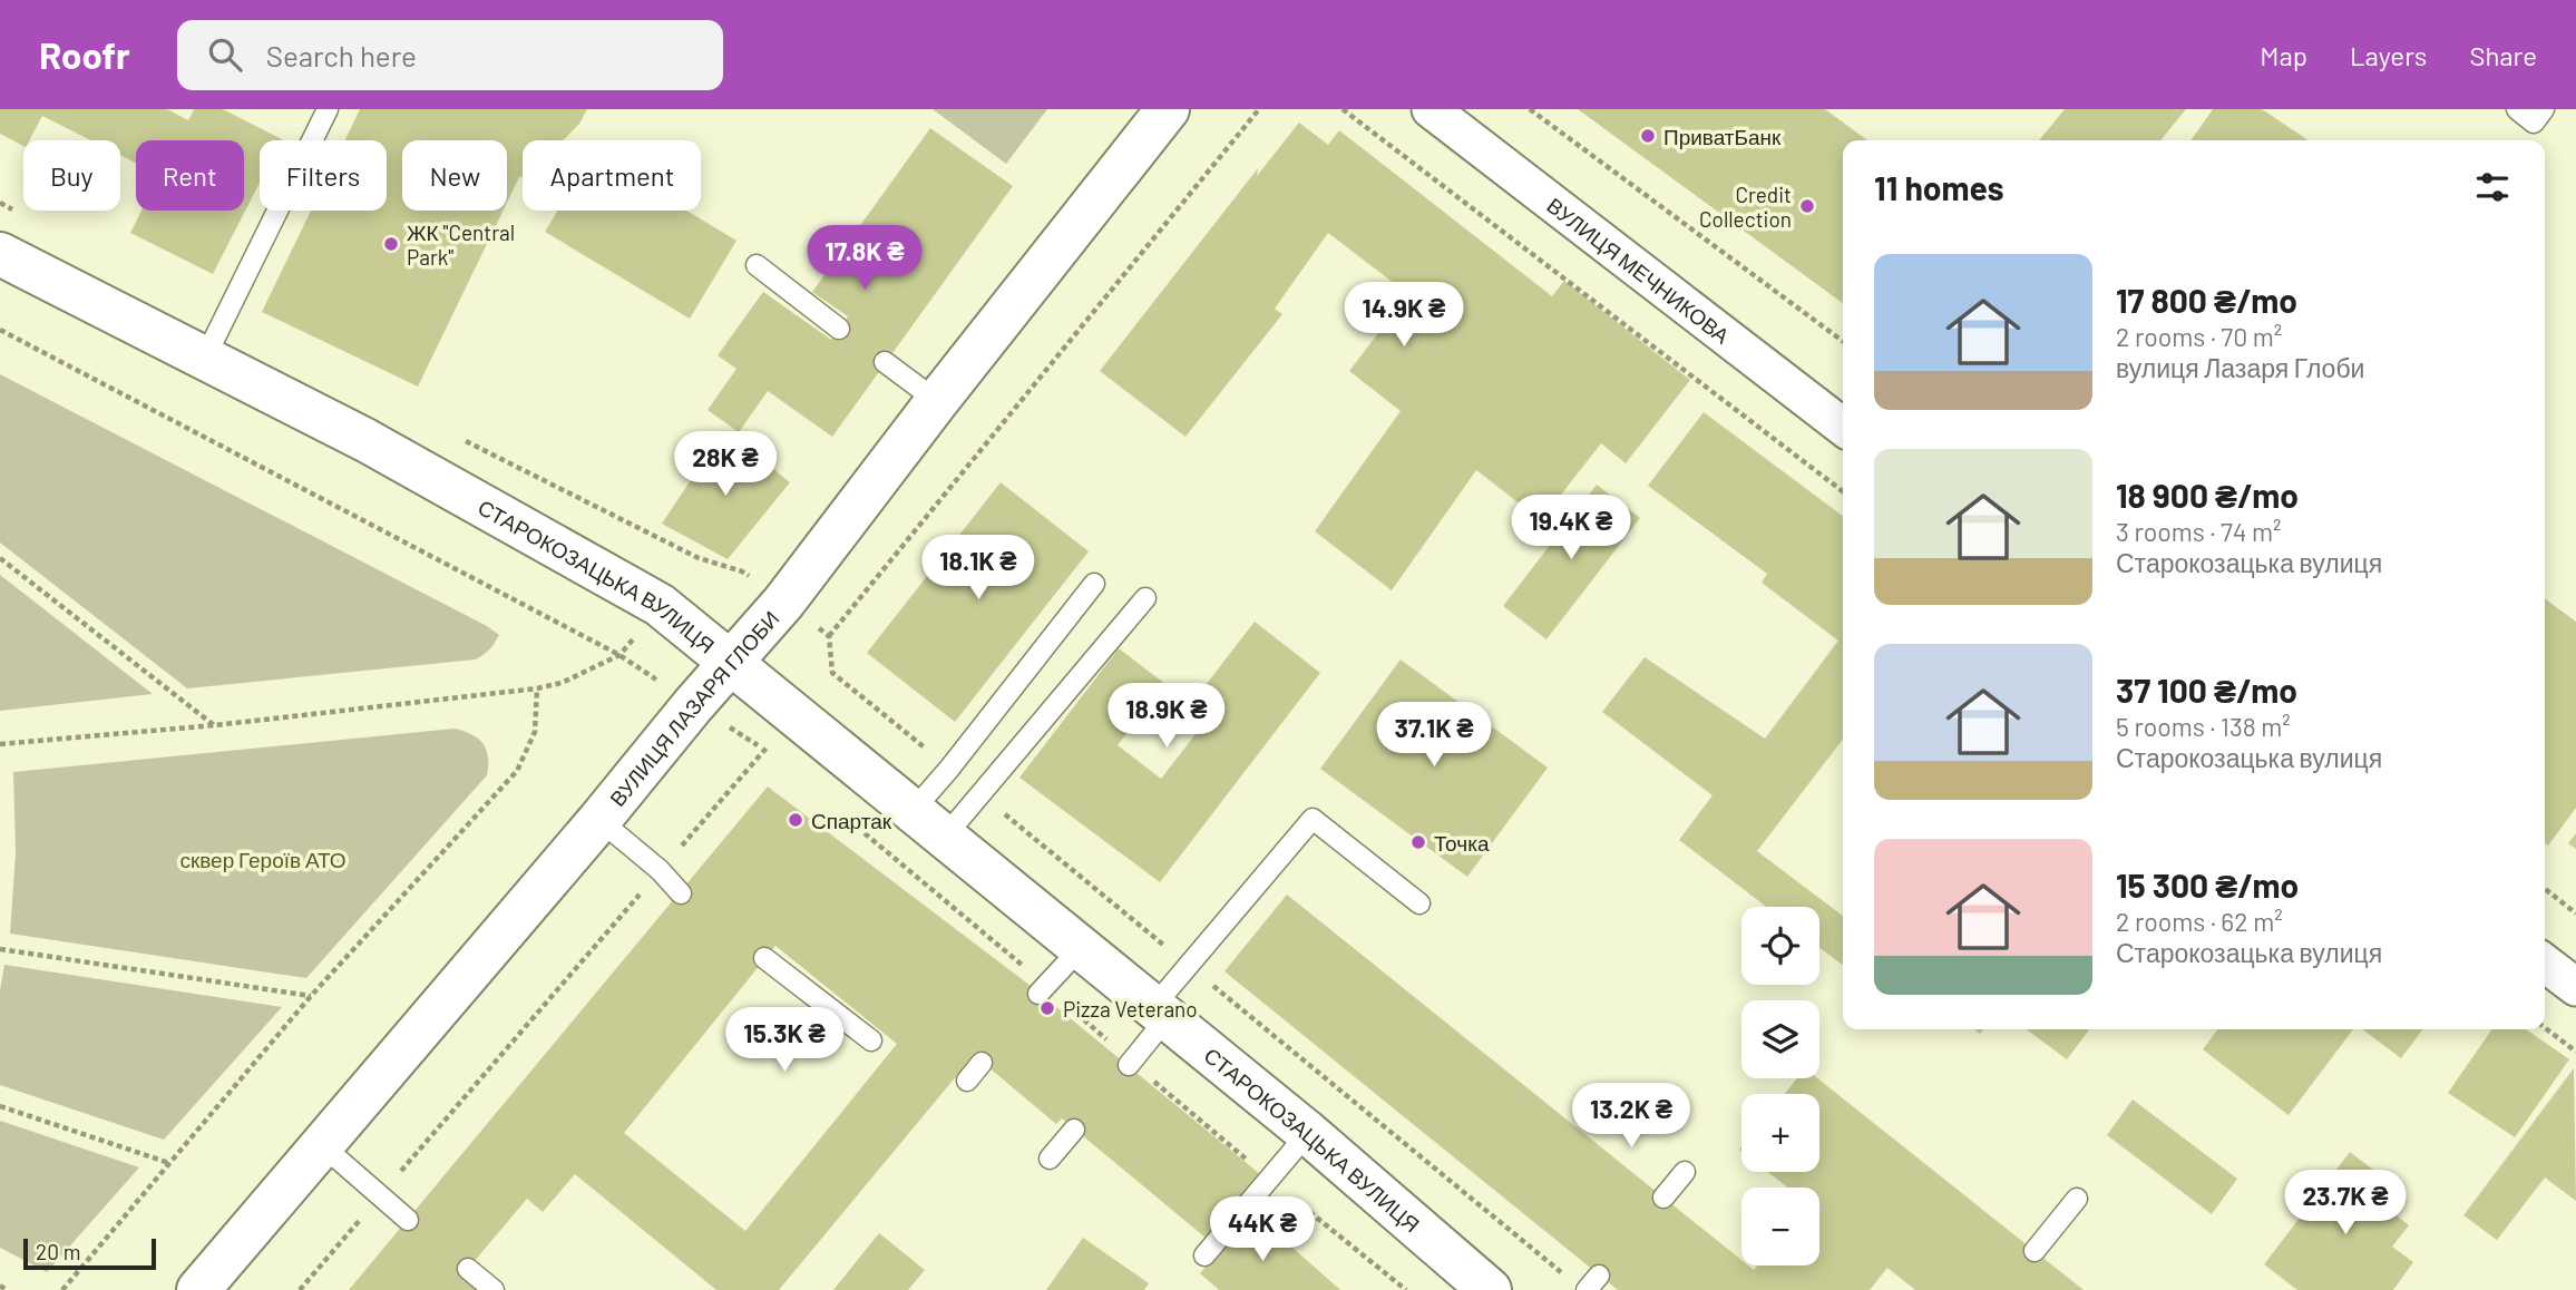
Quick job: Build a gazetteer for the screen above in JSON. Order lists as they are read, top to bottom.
{
  "streets": {
    "street": ["ВУЛИЦЯ МЕЧНИКОВА", "СТАРОКОЗАЦЬКА ВУЛИЦЯ", "ВУЛИЦЯ ЛАЗАРЯ ГЛОБИ"]
  },
  "crossings": [
    ["СТАРОКОЗАЦЬКА ВУЛИЦЯ", "ВУЛИЦЯ ЛАЗАРЯ ГЛОБИ"]
  ],
  "parks": ["сквер Героїв АТО"],
  "places": [
    "ПриватБанк",
    "Credit Collection",
    "ЖК \"Central Park\"",
    "Спартак",
    "Точка",
    "Pizza Veterano"
  ],
  "scale_bar": "20 m",
  "page": {
    "header": "Roofr",
    "search": "Search here",
    "nav": ["Map", "Layers", "Share"],
    "chip": [
      "Buy",
      "Rent",
      "Filters",
      "New",
      "Apartment"
    ],
    "heading": "11 homes",
    "price": [
      "17.8K ₴",
      "14.9K ₴",
      "28K ₴",
      "19.4K ₴",
      "18.1K ₴",
      "18.9K ₴",
      "37.1K ₴",
      "15.3K ₴",
      "13.2K ₴",
      "23.7K ₴",
      "44K ₴"
    ],
    "list": [
      {
        "name": "17 800 ₴/mo",
        "note": "2 rooms · 70 m² · вулиця Лазаря Глоби"
      },
      {
        "name": "18 900 ₴/mo",
        "note": "3 rooms · 74 m² · Старокозацька вулиця"
      },
      {
        "name": "37 100 ₴/mo",
        "note": "5 rooms · 138 m² · Старокозацька вулиця"
      },
      {
        "name": "15 300 ₴/mo",
        "note": "2 rooms · 62 m² · Старокозацька вулиця"
      }
    ],
    "map_buttons": ["+", "−"],
    "scale": "20 m"
  }
}
